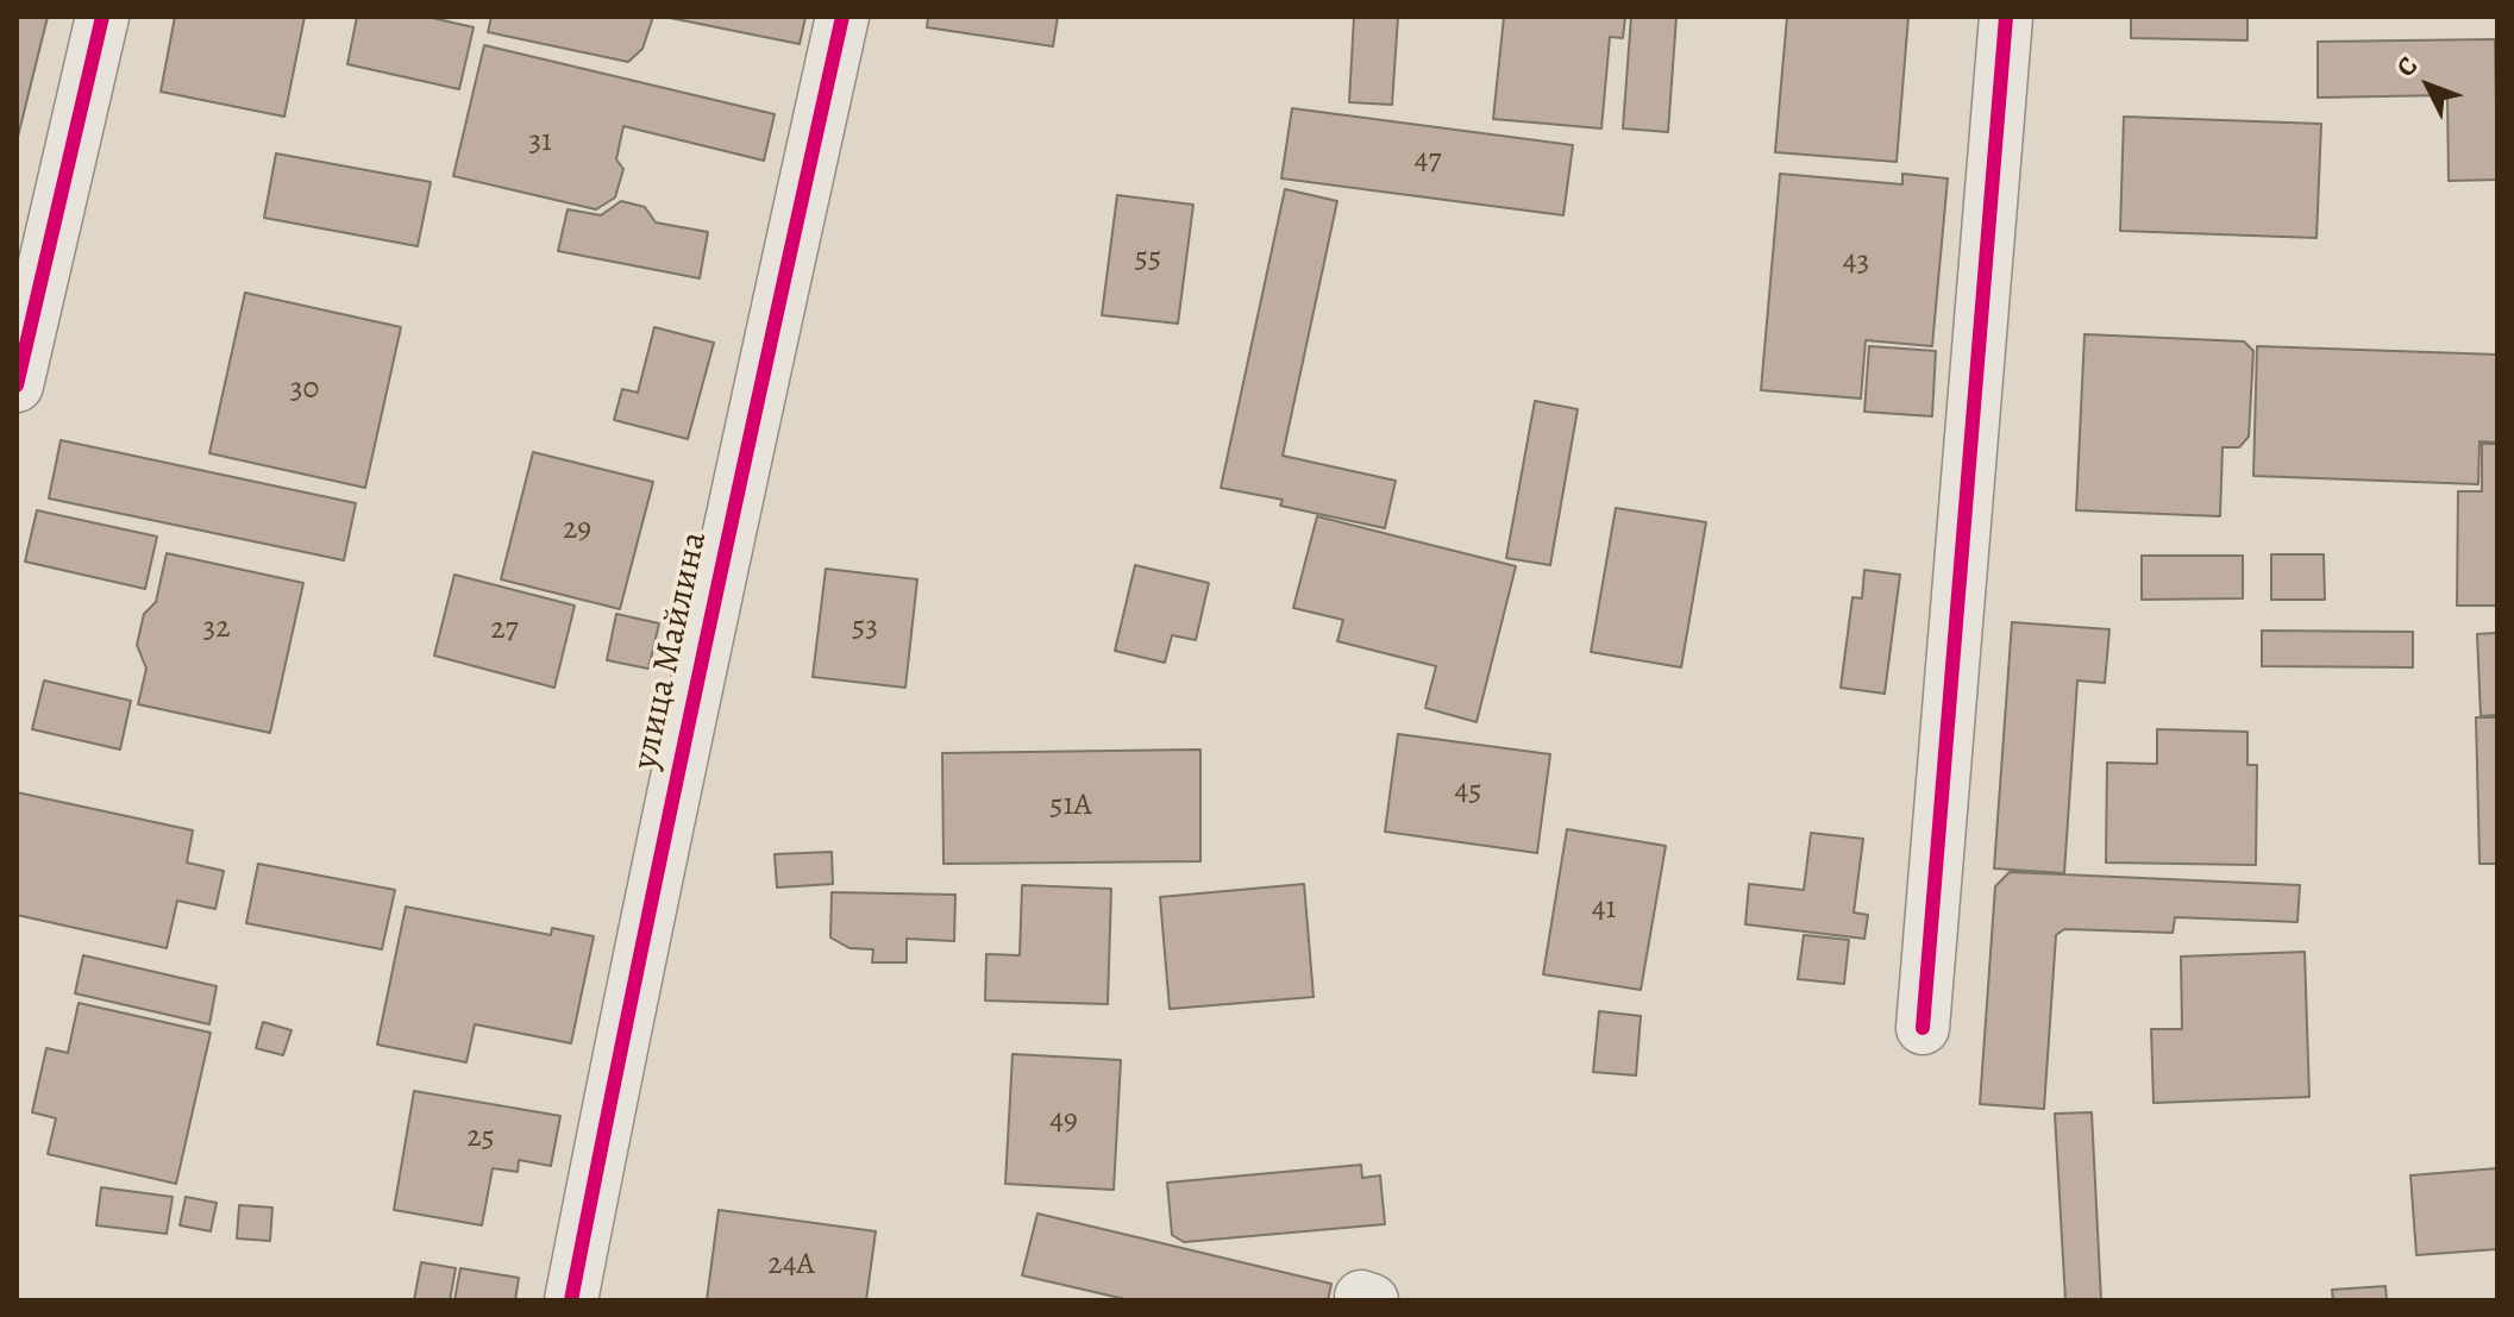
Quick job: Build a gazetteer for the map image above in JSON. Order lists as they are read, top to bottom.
{
  "streets": {
    "street": ["улица Майлина"]
  },
  "house_numbers": [
    "31",
    "47",
    "55",
    "43",
    "30",
    "29",
    "53",
    "32",
    "27",
    "45",
    "51А",
    "41",
    "49",
    "25",
    "24А"
  ],
  "north": "top left"
}
